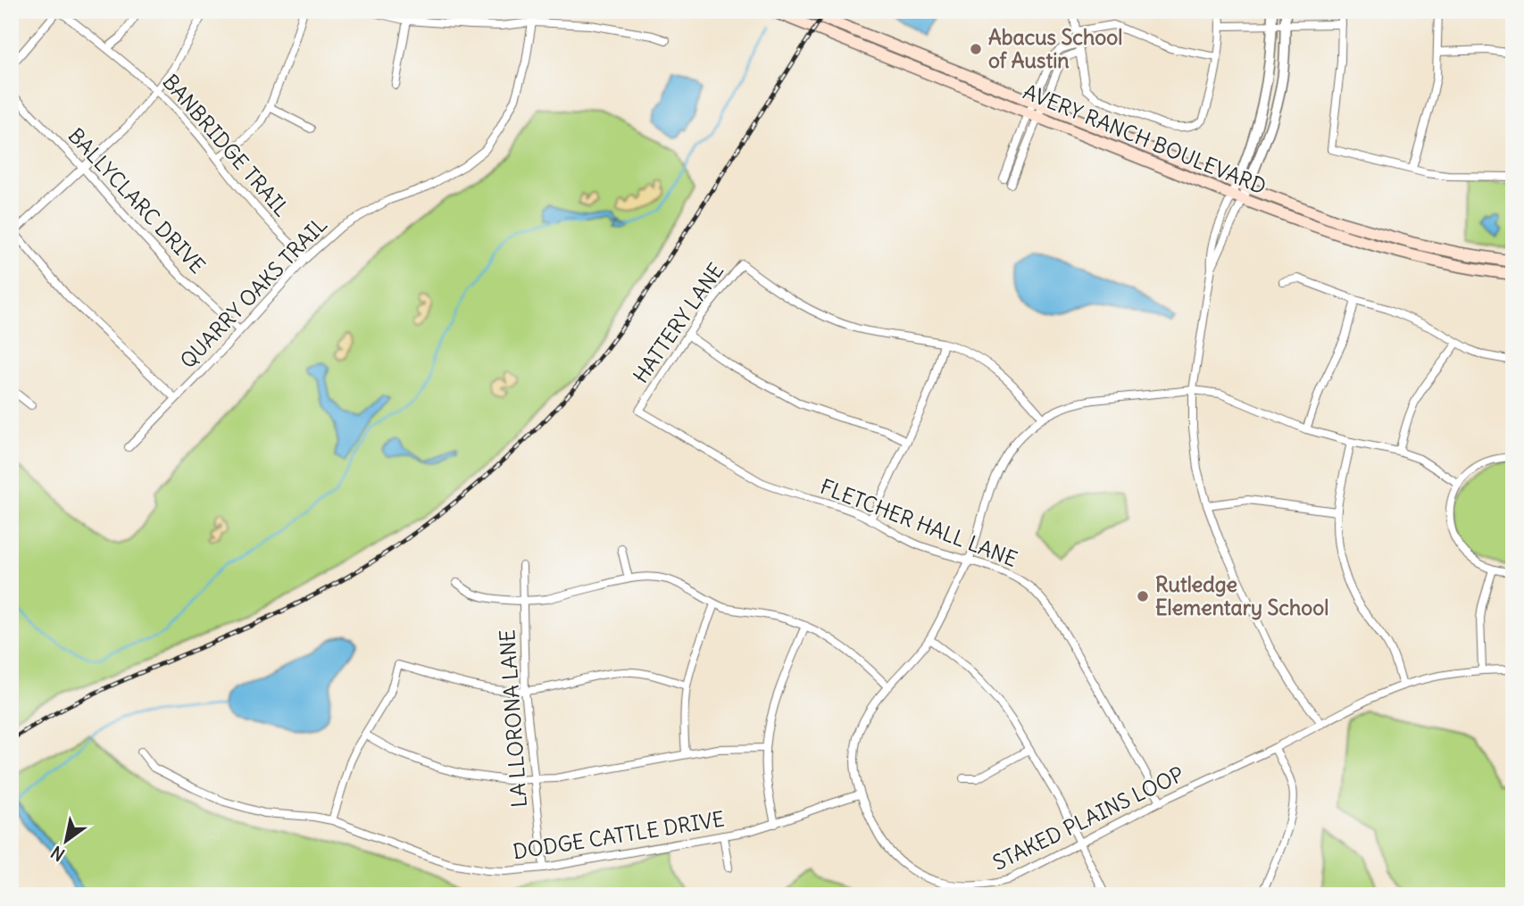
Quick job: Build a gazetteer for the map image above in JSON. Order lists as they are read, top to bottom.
{
  "streets": {
    "main road": ["AVERY RANCH BOULEVARD"],
    "street": [
      "BANBRIDGE TRAIL",
      "BALLYCLARC DRIVE",
      "QUARRY OAKS TRAIL",
      "HATTERY LANE",
      "FLETCHER HALL LANE",
      "LA LLORONA LANE",
      "STAKED PLAINS LOOP",
      "DODGE CATTLE DRIVE"
    ]
  },
  "crossings": [
    ["BANBRIDGE TRAIL", "QUARRY OAKS TRAIL"],
    ["BALLYCLARC DRIVE", "QUARRY OAKS TRAIL"],
    ["HATTERY LANE", "FLETCHER HALL LANE"],
    ["HATTERY LANE", "STAKED PLAINS LOOP"],
    ["FLETCHER HALL LANE", "STAKED PLAINS LOOP"],
    ["LA LLORONA LANE", "DODGE CATTLE DRIVE"],
    ["STAKED PLAINS LOOP", "DODGE CATTLE DRIVE"]
  ],
  "places": ["Abacus School of Austin", "Rutledge Elementary School"],
  "north": "bottom left"
}
